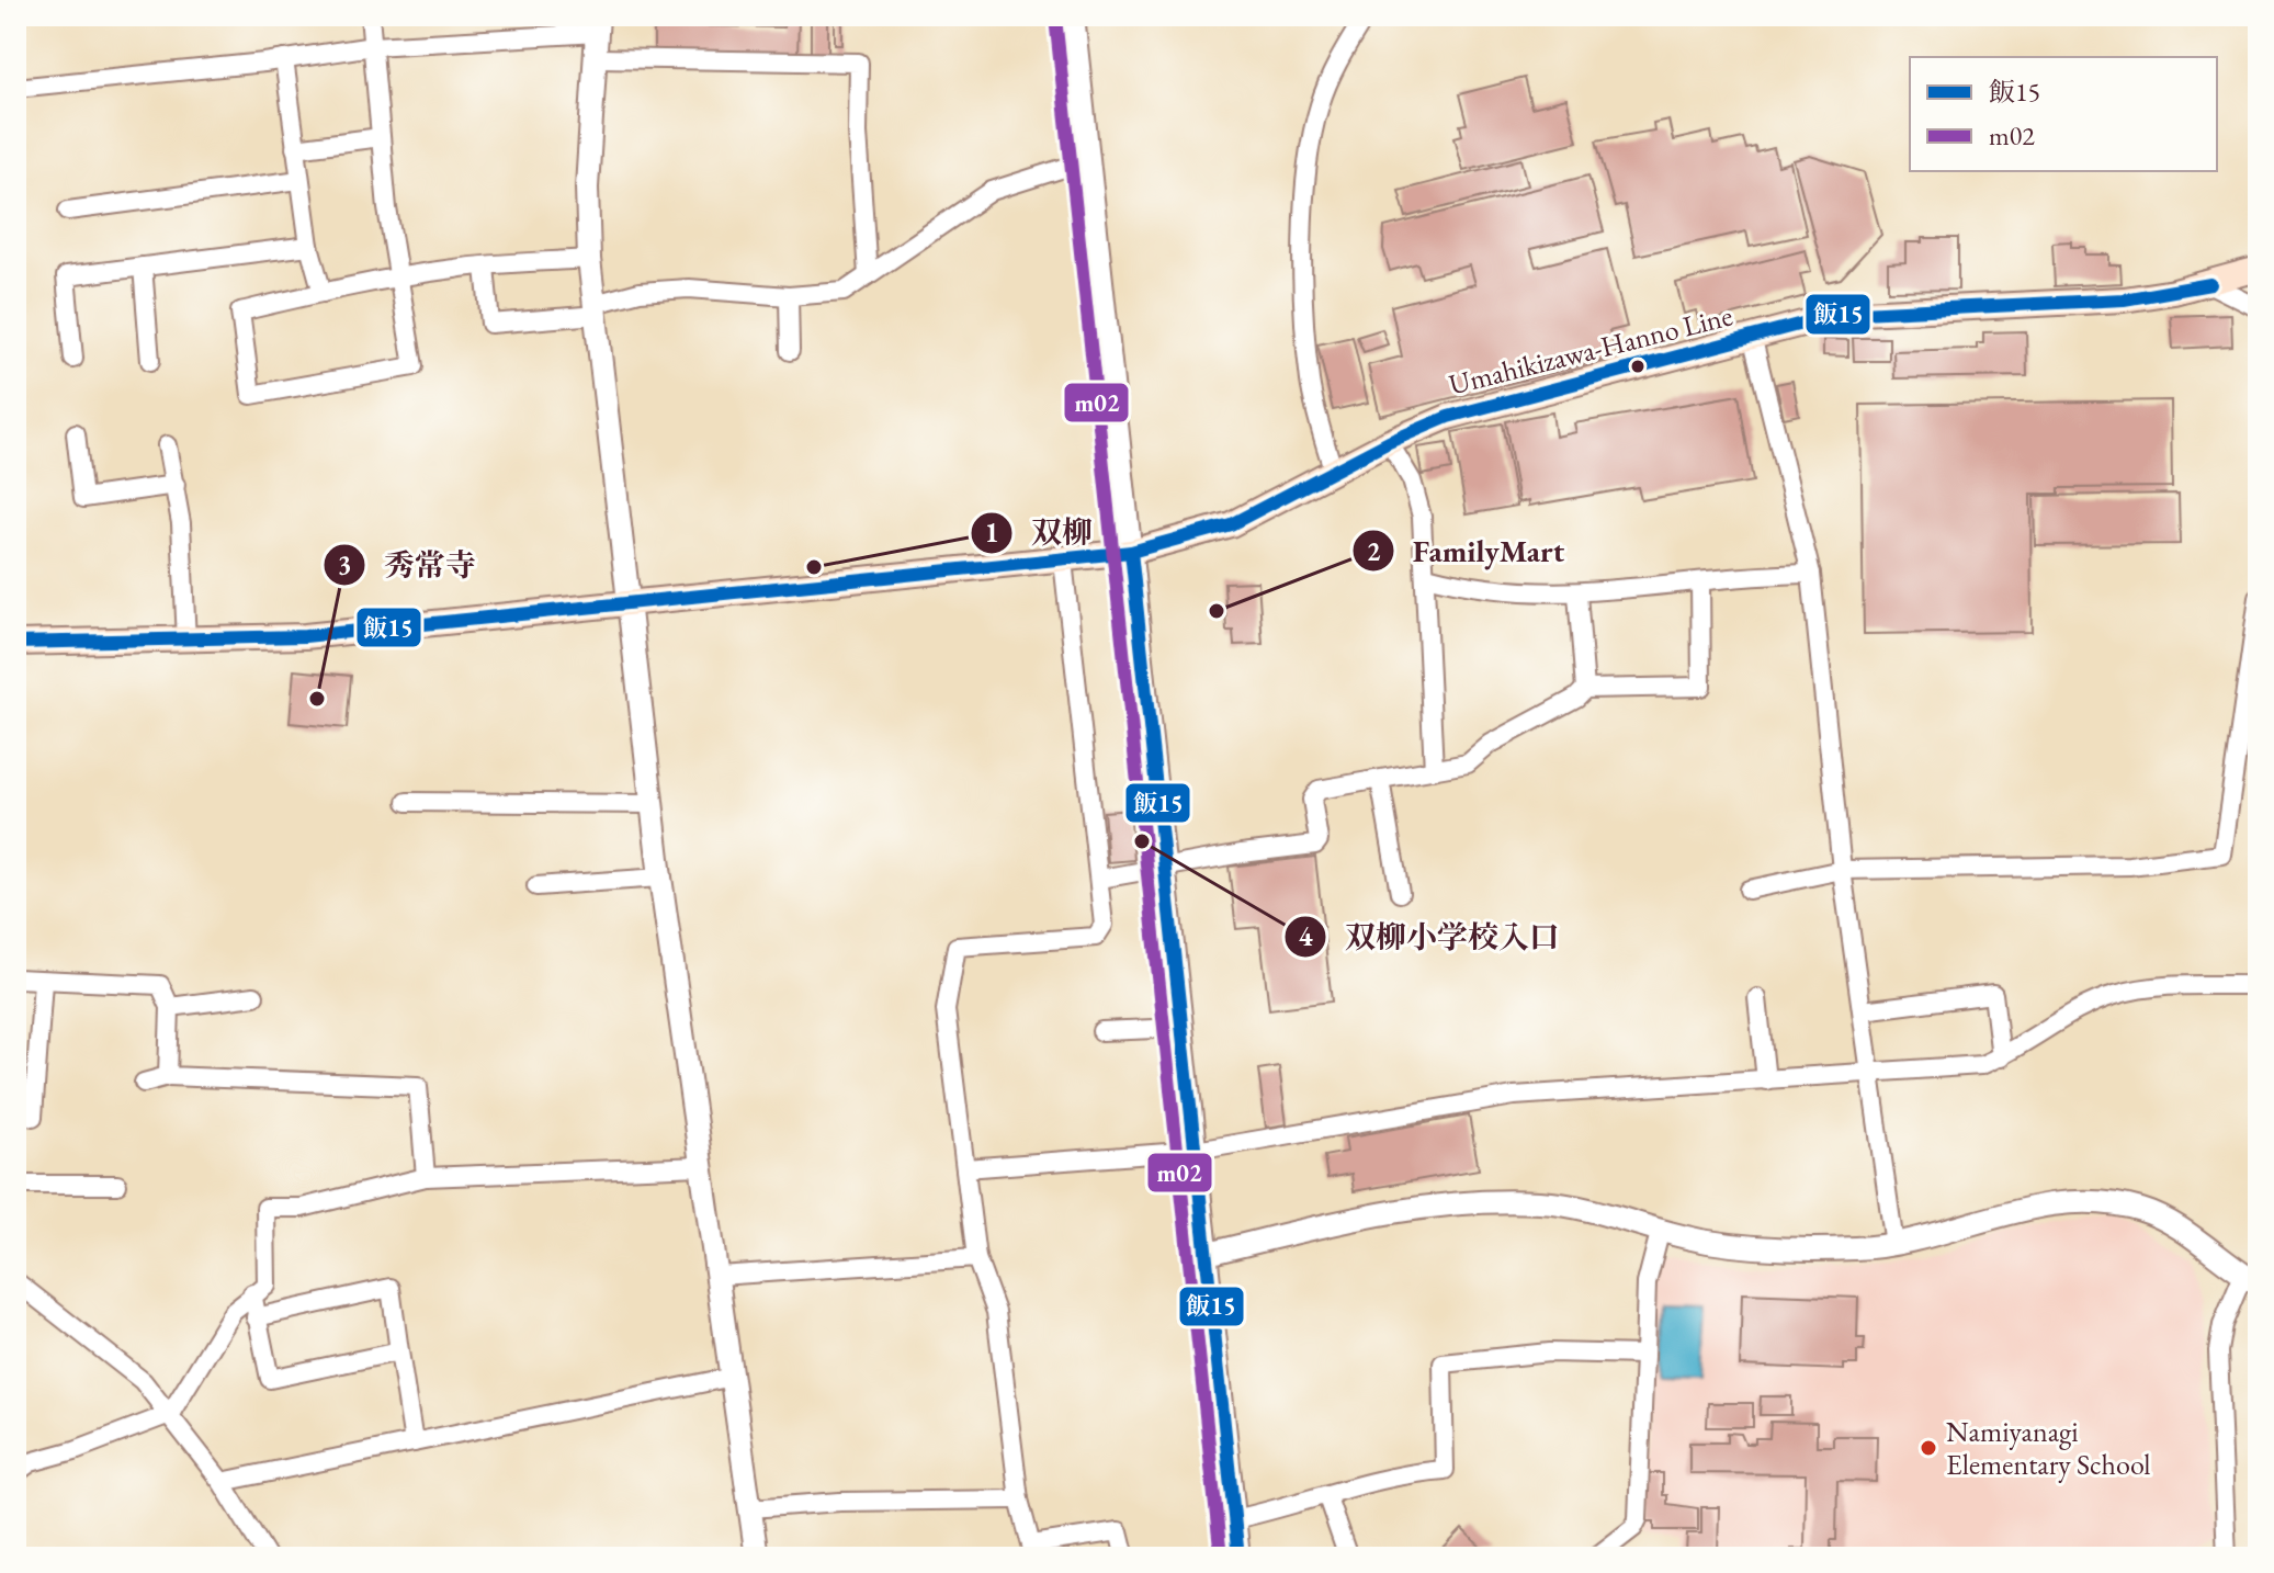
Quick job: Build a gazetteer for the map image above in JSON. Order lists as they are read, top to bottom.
{
  "streets": {
    "main road": ["Umahikizawa-Hanno Line"]
  },
  "places": [
    "双柳",
    "FamilyMart",
    "秀常寺",
    "双柳小学校入口",
    "Namiyanagi Elementary School"
  ],
  "lines": ["transit line m02", "transit line 飯15"],
  "legend": ["飯15", "m02"]
}
